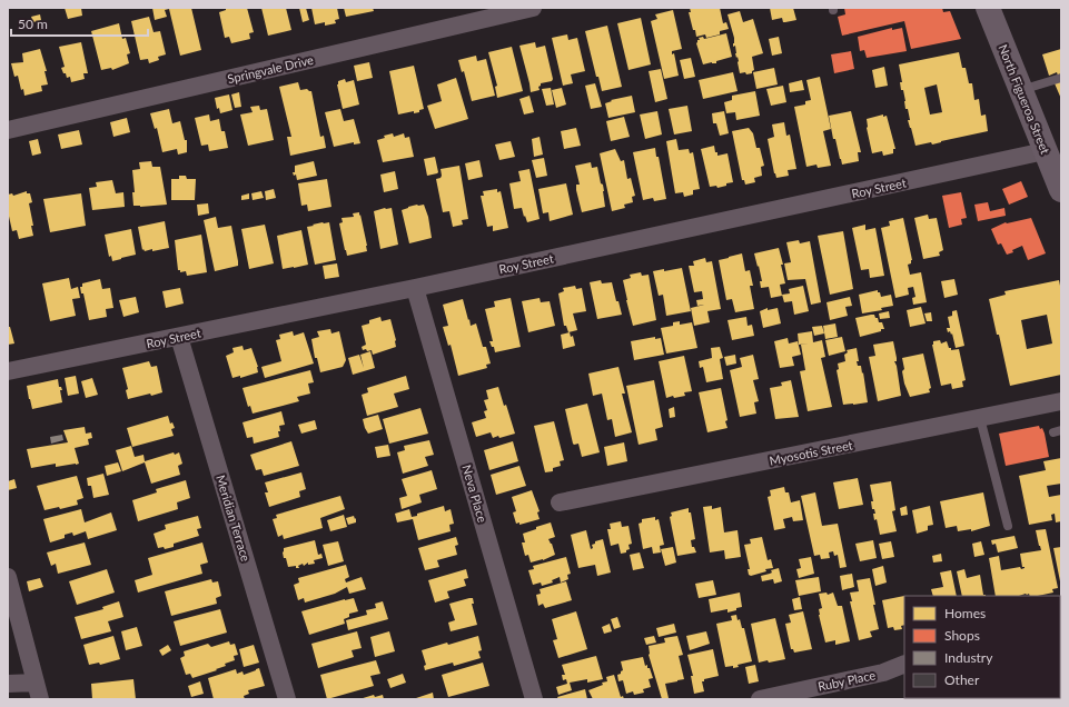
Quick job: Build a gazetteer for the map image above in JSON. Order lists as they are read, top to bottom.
{
  "streets": {
    "main road": ["North Figueroa Street"],
    "street": [
      "Springvale Drive",
      "Roy Street",
      "Myosotis Street",
      "Neva Place",
      "Meridian Terrace",
      "Ruby Place"
    ]
  },
  "crossings": [
    ["North Figueroa Street", "Roy Street"],
    ["Roy Street", "Neva Place"],
    ["Roy Street", "Meridian Terrace"]
  ],
  "legend": [
    "Homes",
    "Shops",
    "Industry",
    "Other"
  ],
  "scale_bar": "50 m"
}
